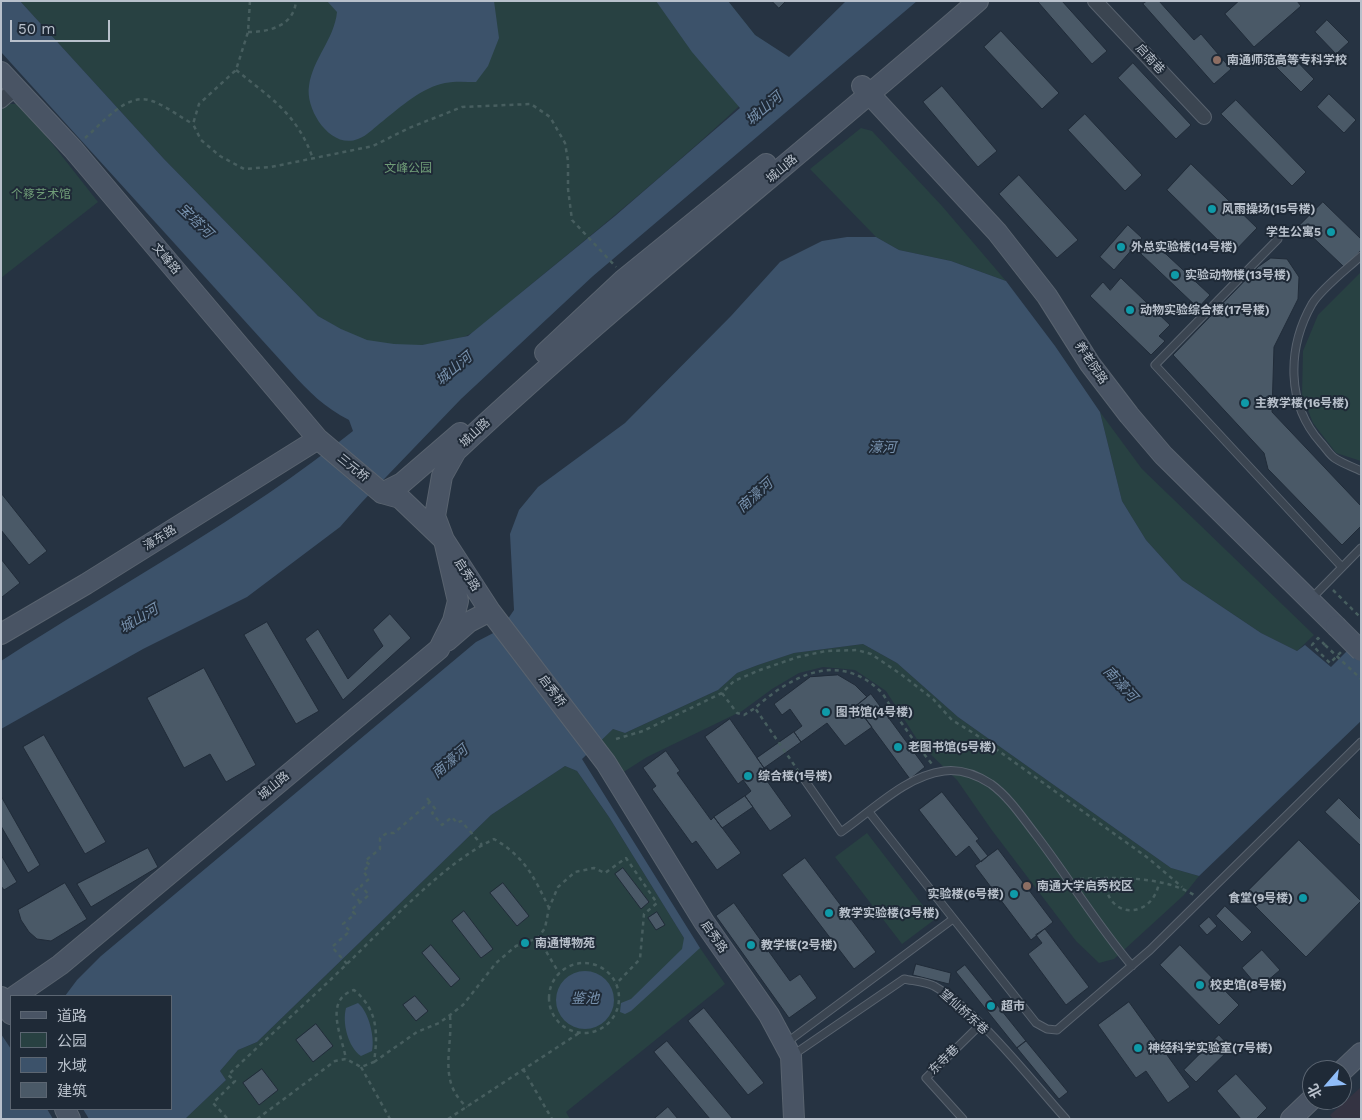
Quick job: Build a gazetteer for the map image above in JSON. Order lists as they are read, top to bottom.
{
  "streets": {
    "main road": [
      "城山路",
      "文峰路",
      "养老院路",
      "三元桥",
      "濠东路",
      "启秀路",
      "启秀桥"
    ],
    "street": ["启南巷"],
    "lane": ["望仙桥东巷", "东寺巷"]
  },
  "crossings": [
    ["城山路", "养老院路"],
    ["城山路", "三元桥"],
    ["城山路", "启秀路"],
    ["文峰路", "三元桥"],
    ["文峰路", "濠东路"],
    ["三元桥", "濠东路"],
    ["三元桥", "启秀路"],
    ["启秀路", "启秀桥"],
    ["启秀路", "望仙桥东巷"],
    ["望仙桥东巷", "东寺巷"]
  ],
  "water": [
    "城山河",
    "宝塔河",
    "濠河",
    "南濠河",
    "鉴池"
  ],
  "parks": ["文峰公园", "个簃艺术馆"],
  "places": [
    "南通师范高等专科学校",
    "风雨操场(15号楼)",
    "学生公寓5",
    "外总实验楼(14号楼)",
    "实验动物楼(13号楼)",
    "动物实验综合楼(17号楼)",
    "主教学楼(16号楼)",
    "图书馆(4号楼)",
    "老图书馆(5号楼)",
    "综合楼(1号楼)",
    "南通大学启秀校区",
    "实验楼(6号楼)",
    "食堂(9号楼)",
    "教学实验楼(3号楼)",
    "南通博物苑",
    "教学楼(2号楼)",
    "校史馆(8号楼)",
    "超市",
    "神经科学实验室(7号楼)"
  ],
  "legend": [
    "道路",
    "公园",
    "水域",
    "建筑"
  ],
  "scale_bar": "50 m",
  "north": "bottom left"
}
